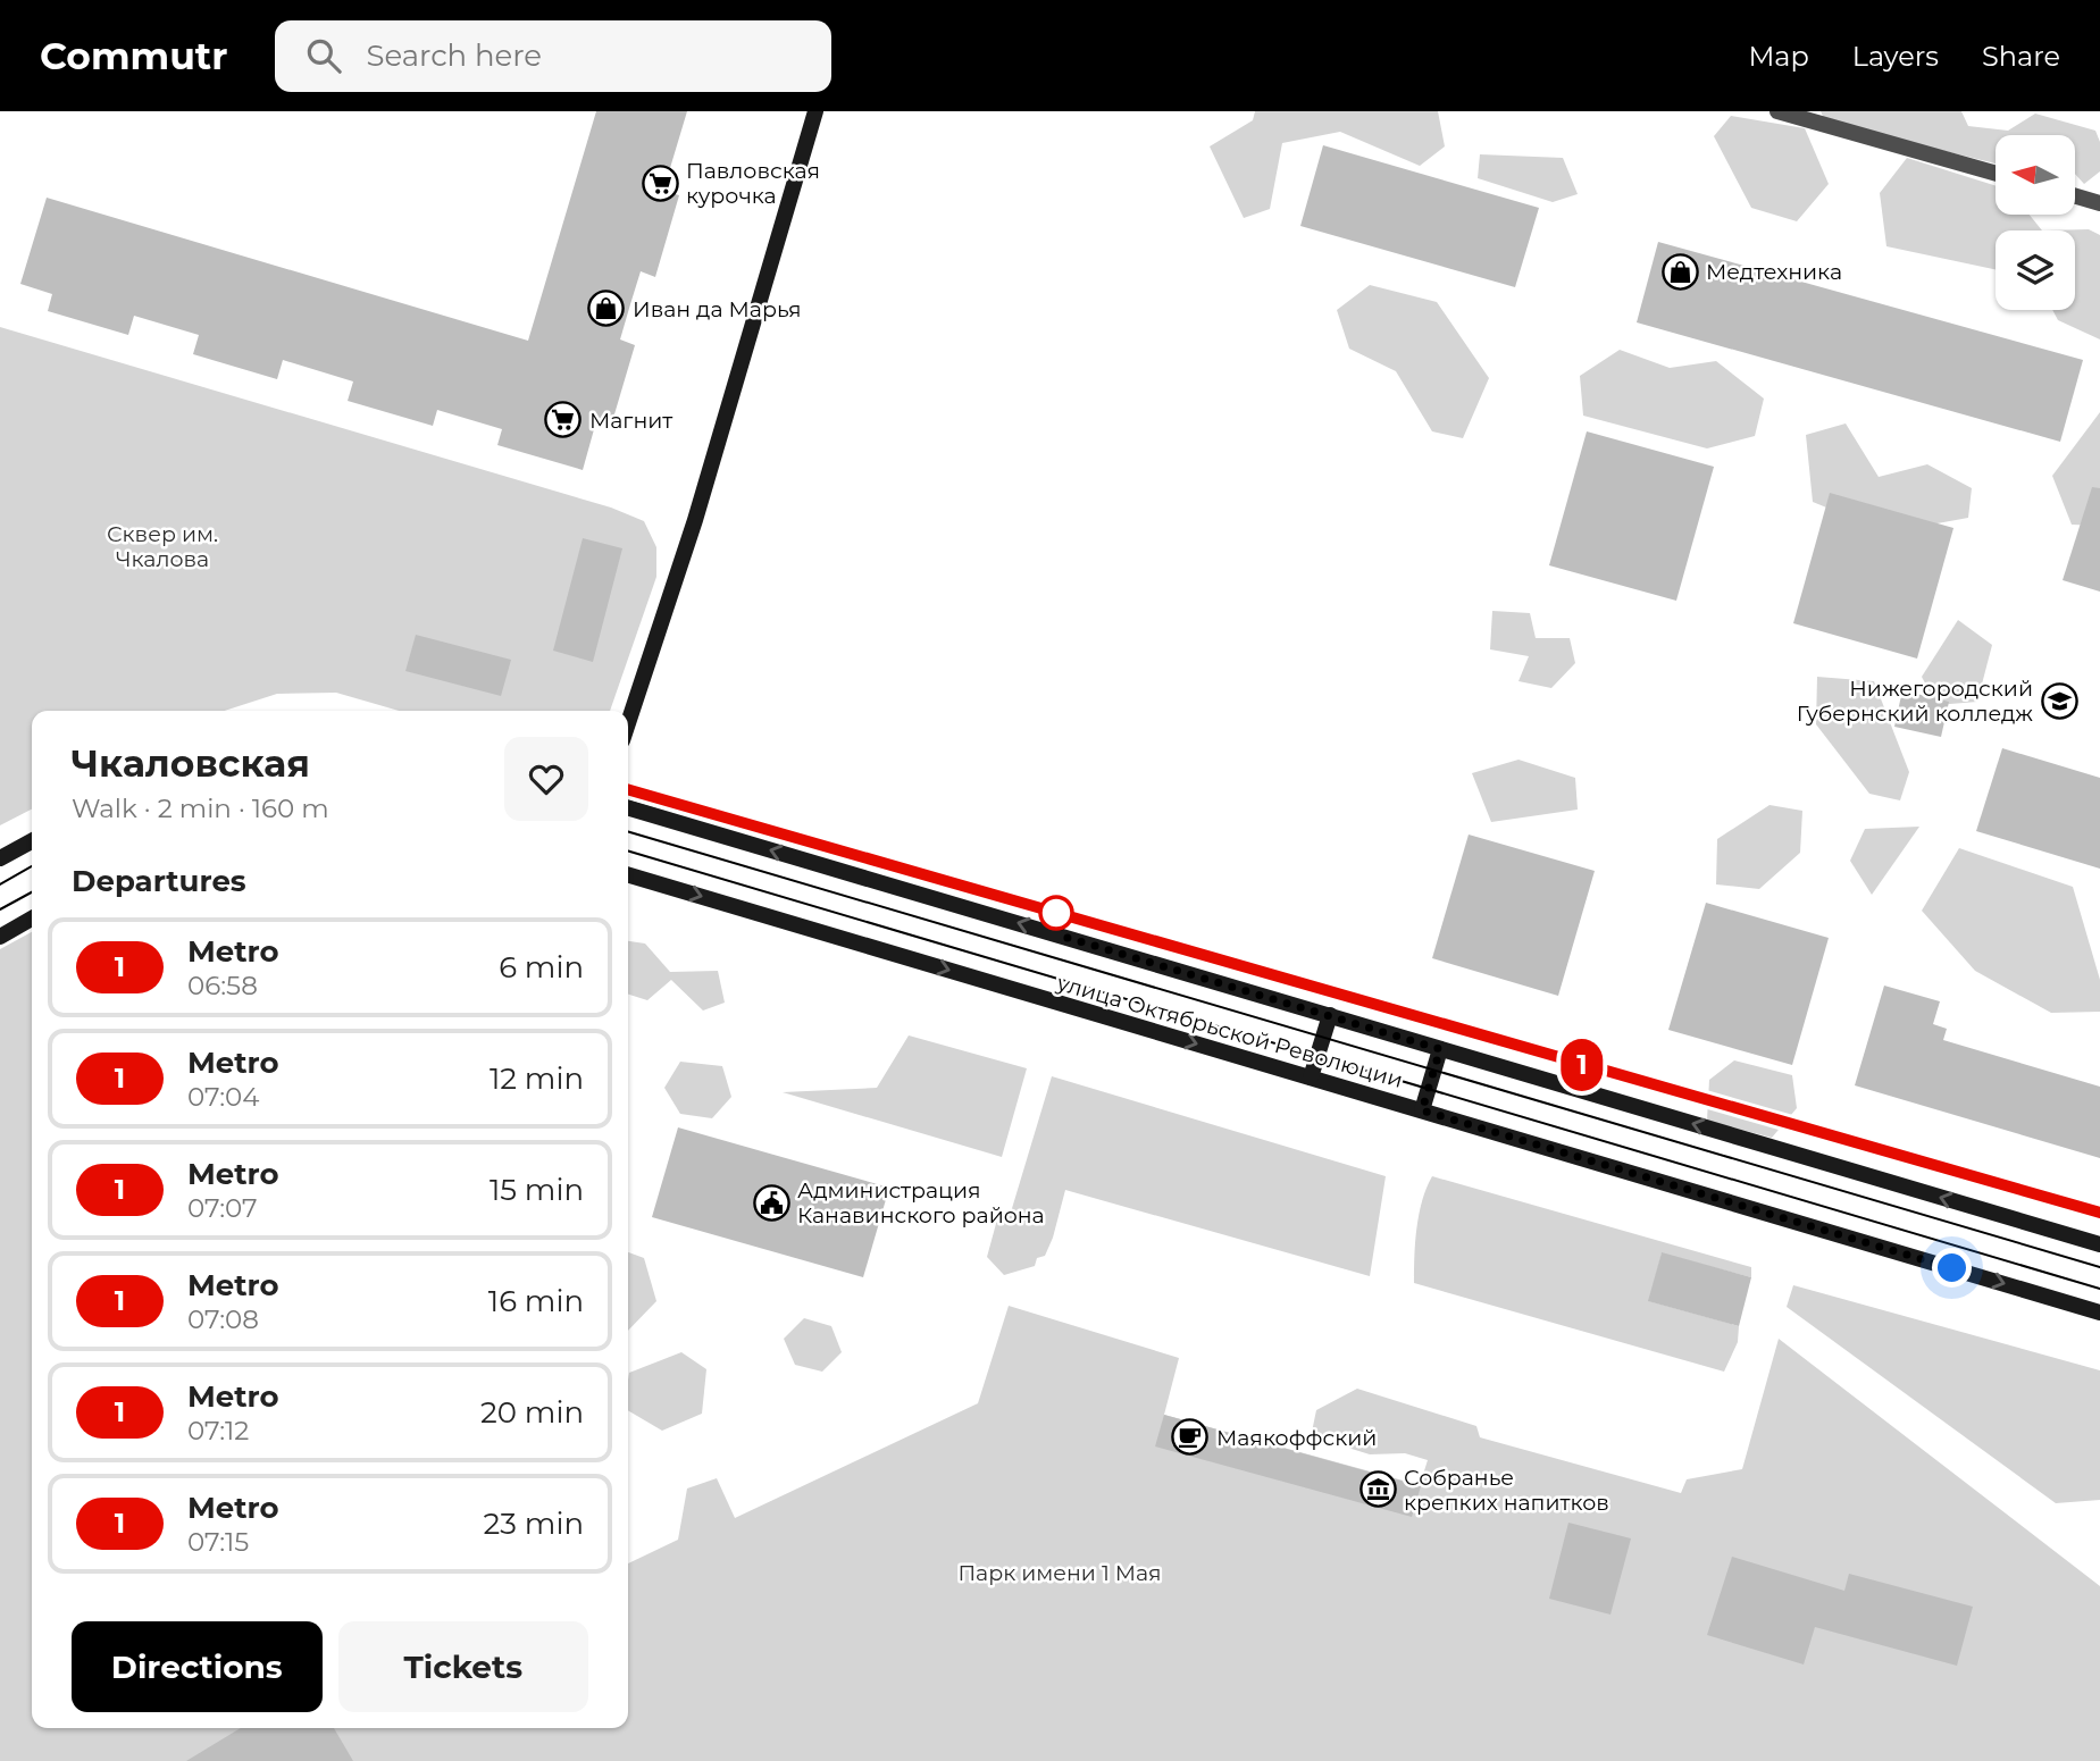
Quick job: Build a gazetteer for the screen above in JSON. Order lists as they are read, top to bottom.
{
  "streets": {
    "main road": ["улица Октябрьской Революции"]
  },
  "parks": ["Сквер им. Чкалова", "Парк имени 1 Мая"],
  "places": {
    "supermarket": ["Павловская курочка", "Магнит"],
    "shop": ["Медтехника", "Иван да Марья"],
    "school or university": ["Нижегородский Губернский колледж"],
    "public building": ["Администрация Канавинского района"],
    "cafe": ["Маякоффский"],
    "museum": ["Собранье крепких напитков"]
  },
  "lines": ["metro line 1"],
  "north": "left",
  "page": {
    "header": "Commutr",
    "search": "Search here",
    "nav": ["Map", "Layers", "Share"],
    "on_map": "1",
    "heading": [
      ["Чкаловская", "Walk · 2 min · 160 m"],
      "Departures"
    ],
    "list": [
      {
        "mark": "1",
        "name": "Metro",
        "note": "06:58",
        "value": "6 min"
      },
      {
        "mark": "1",
        "name": "Metro",
        "note": "07:04",
        "value": "12 min"
      },
      {
        "mark": "1",
        "name": "Metro",
        "note": "07:07",
        "value": "15 min"
      },
      {
        "mark": "1",
        "name": "Metro",
        "note": "07:08",
        "value": "16 min"
      },
      {
        "mark": "1",
        "name": "Metro",
        "note": "07:12",
        "value": "20 min"
      },
      {
        "mark": "1",
        "name": "Metro",
        "note": "07:15",
        "value": "23 min"
      }
    ],
    "buttons": ["Directions", "Tickets"]
  }
}
